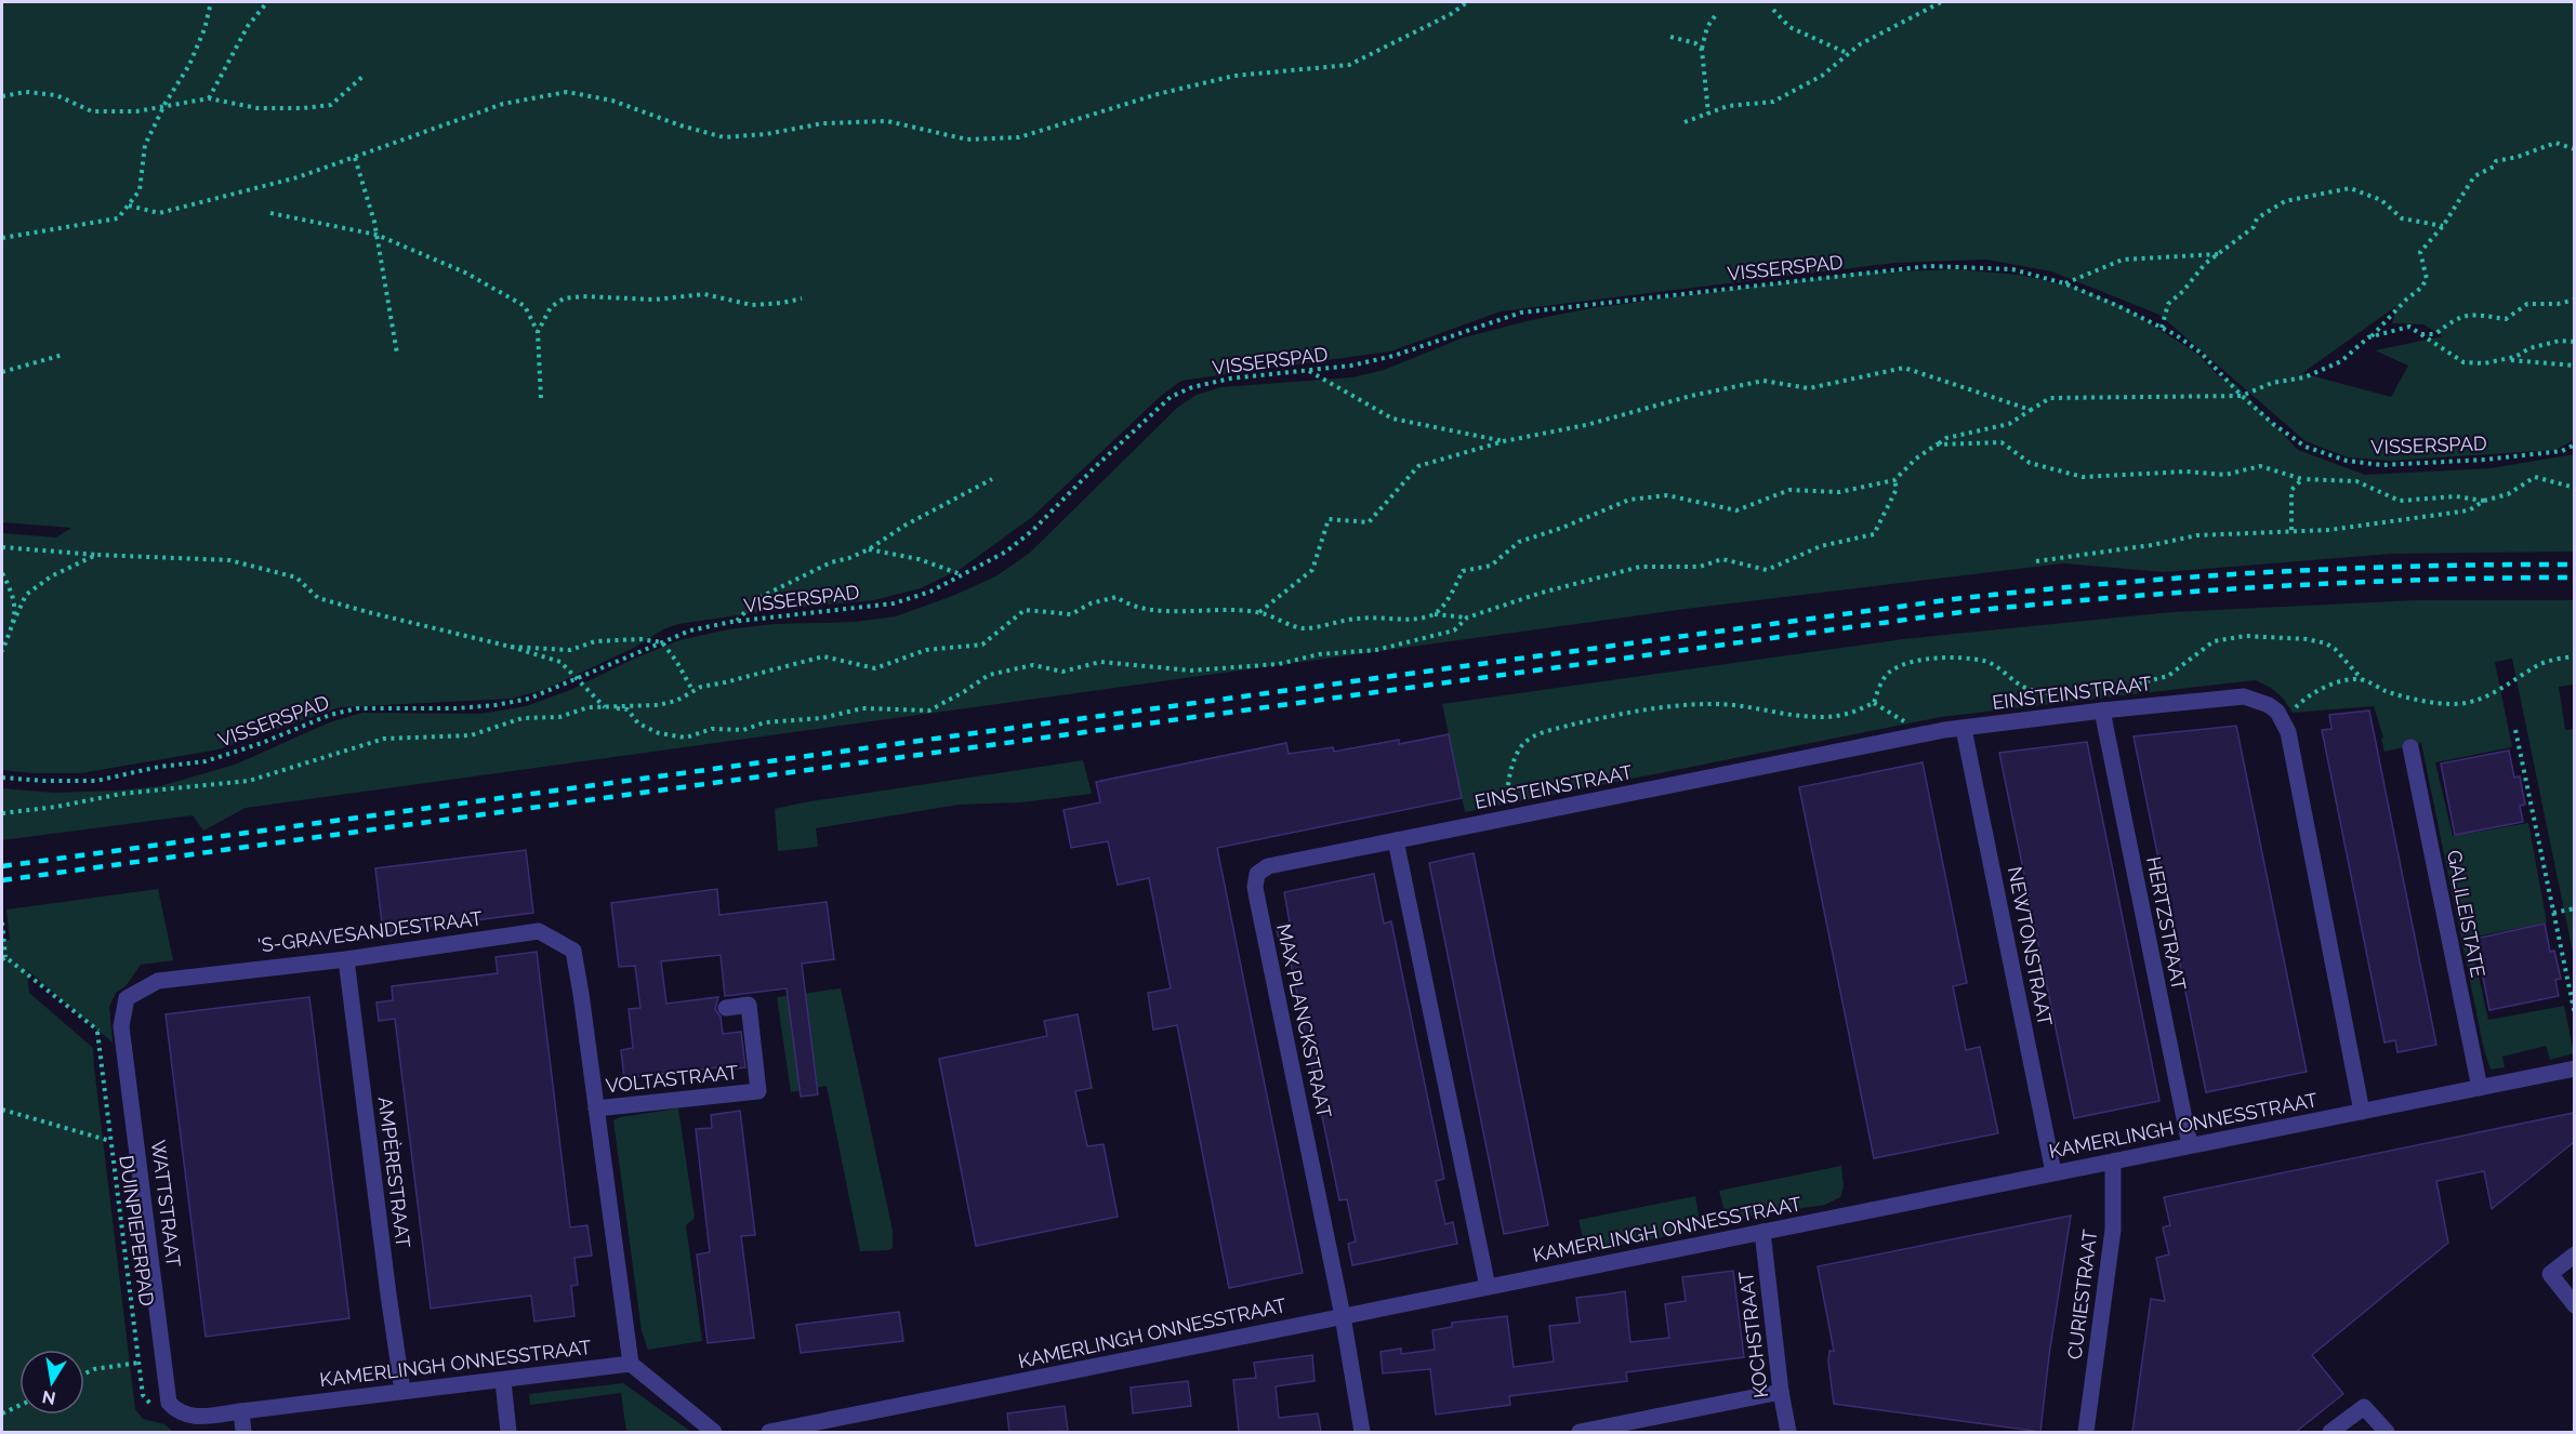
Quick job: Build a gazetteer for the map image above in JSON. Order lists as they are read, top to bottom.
{
  "streets": {
    "street": [
      "EINSTEINSTRAAT",
      "GALILEISTATE",
      "HERTZSTRAAT",
      "'S-GRAVESANDESTRAAT",
      "NEWTONSTRAAT",
      "MAX PLANCKSTRAAT",
      "VOLTASTRAAT",
      "KAMERLINGH ONNESSTRAAT",
      "AMPÈRESTRAAT",
      "WATTSTRAAT",
      "CURIESTRAAT",
      "KOCHSTRAAT"
    ],
    "path": ["VISSERSPAD", "DUINPIEPERPAD"]
  },
  "crossings": [
    ["EINSTEINSTRAAT", "HERTZSTRAAT"],
    ["EINSTEINSTRAAT", "NEWTONSTRAAT"],
    ["EINSTEINSTRAAT", "MAX PLANCKSTRAAT"],
    ["GALILEISTATE", "KAMERLINGH ONNESSTRAAT"],
    ["HERTZSTRAAT", "KAMERLINGH ONNESSTRAAT"],
    ["'S-GRAVESANDESTRAAT", "VOLTASTRAAT"],
    ["'S-GRAVESANDESTRAAT", "AMPÈRESTRAAT"],
    ["'S-GRAVESANDESTRAAT", "WATTSTRAAT"],
    ["NEWTONSTRAAT", "KAMERLINGH ONNESSTRAAT"],
    ["MAX PLANCKSTRAAT", "KAMERLINGH ONNESSTRAAT"],
    ["VOLTASTRAAT", "KAMERLINGH ONNESSTRAAT"],
    ["KAMERLINGH ONNESSTRAAT", "AMPÈRESTRAAT"],
    ["KAMERLINGH ONNESSTRAAT", "WATTSTRAAT"],
    ["KAMERLINGH ONNESSTRAAT", "DUINPIEPERPAD"],
    ["KAMERLINGH ONNESSTRAAT", "CURIESTRAAT"],
    ["KAMERLINGH ONNESSTRAAT", "KOCHSTRAAT"],
    ["WATTSTRAAT", "DUINPIEPERPAD"]
  ],
  "north": "bottom"
}
